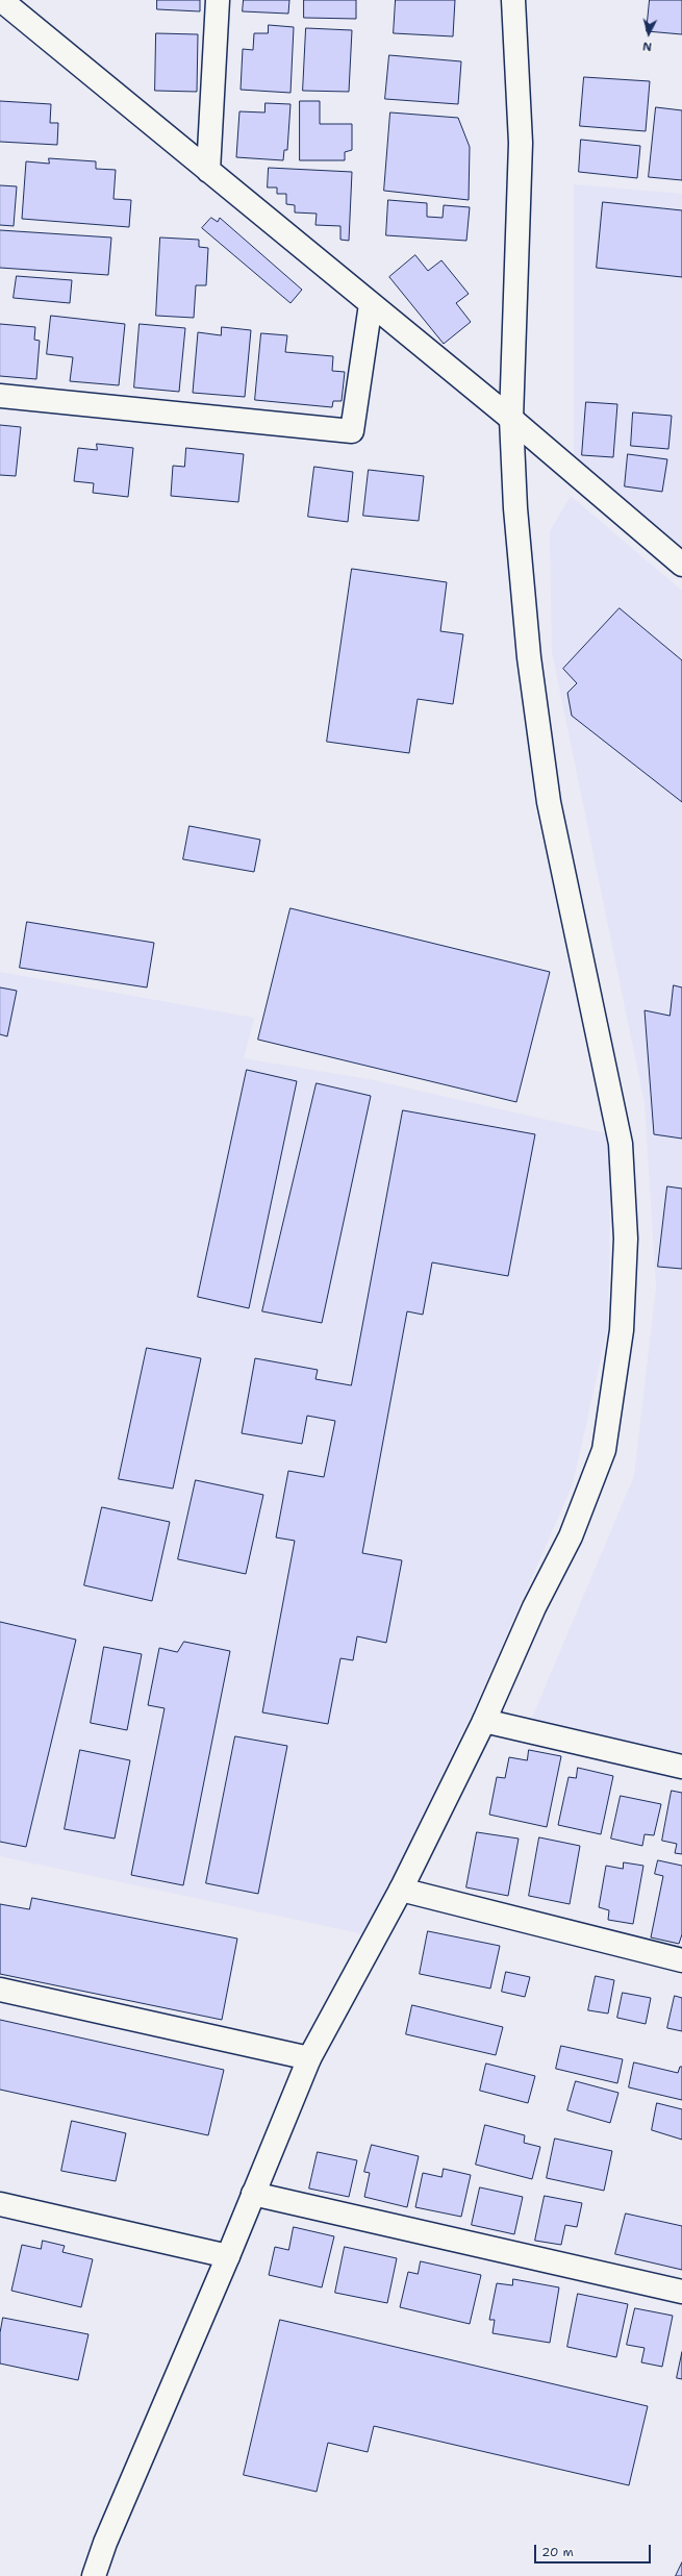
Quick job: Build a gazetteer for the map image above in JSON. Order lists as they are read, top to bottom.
{
  "scale_bar": "20 m",
  "north": "bottom"
}
